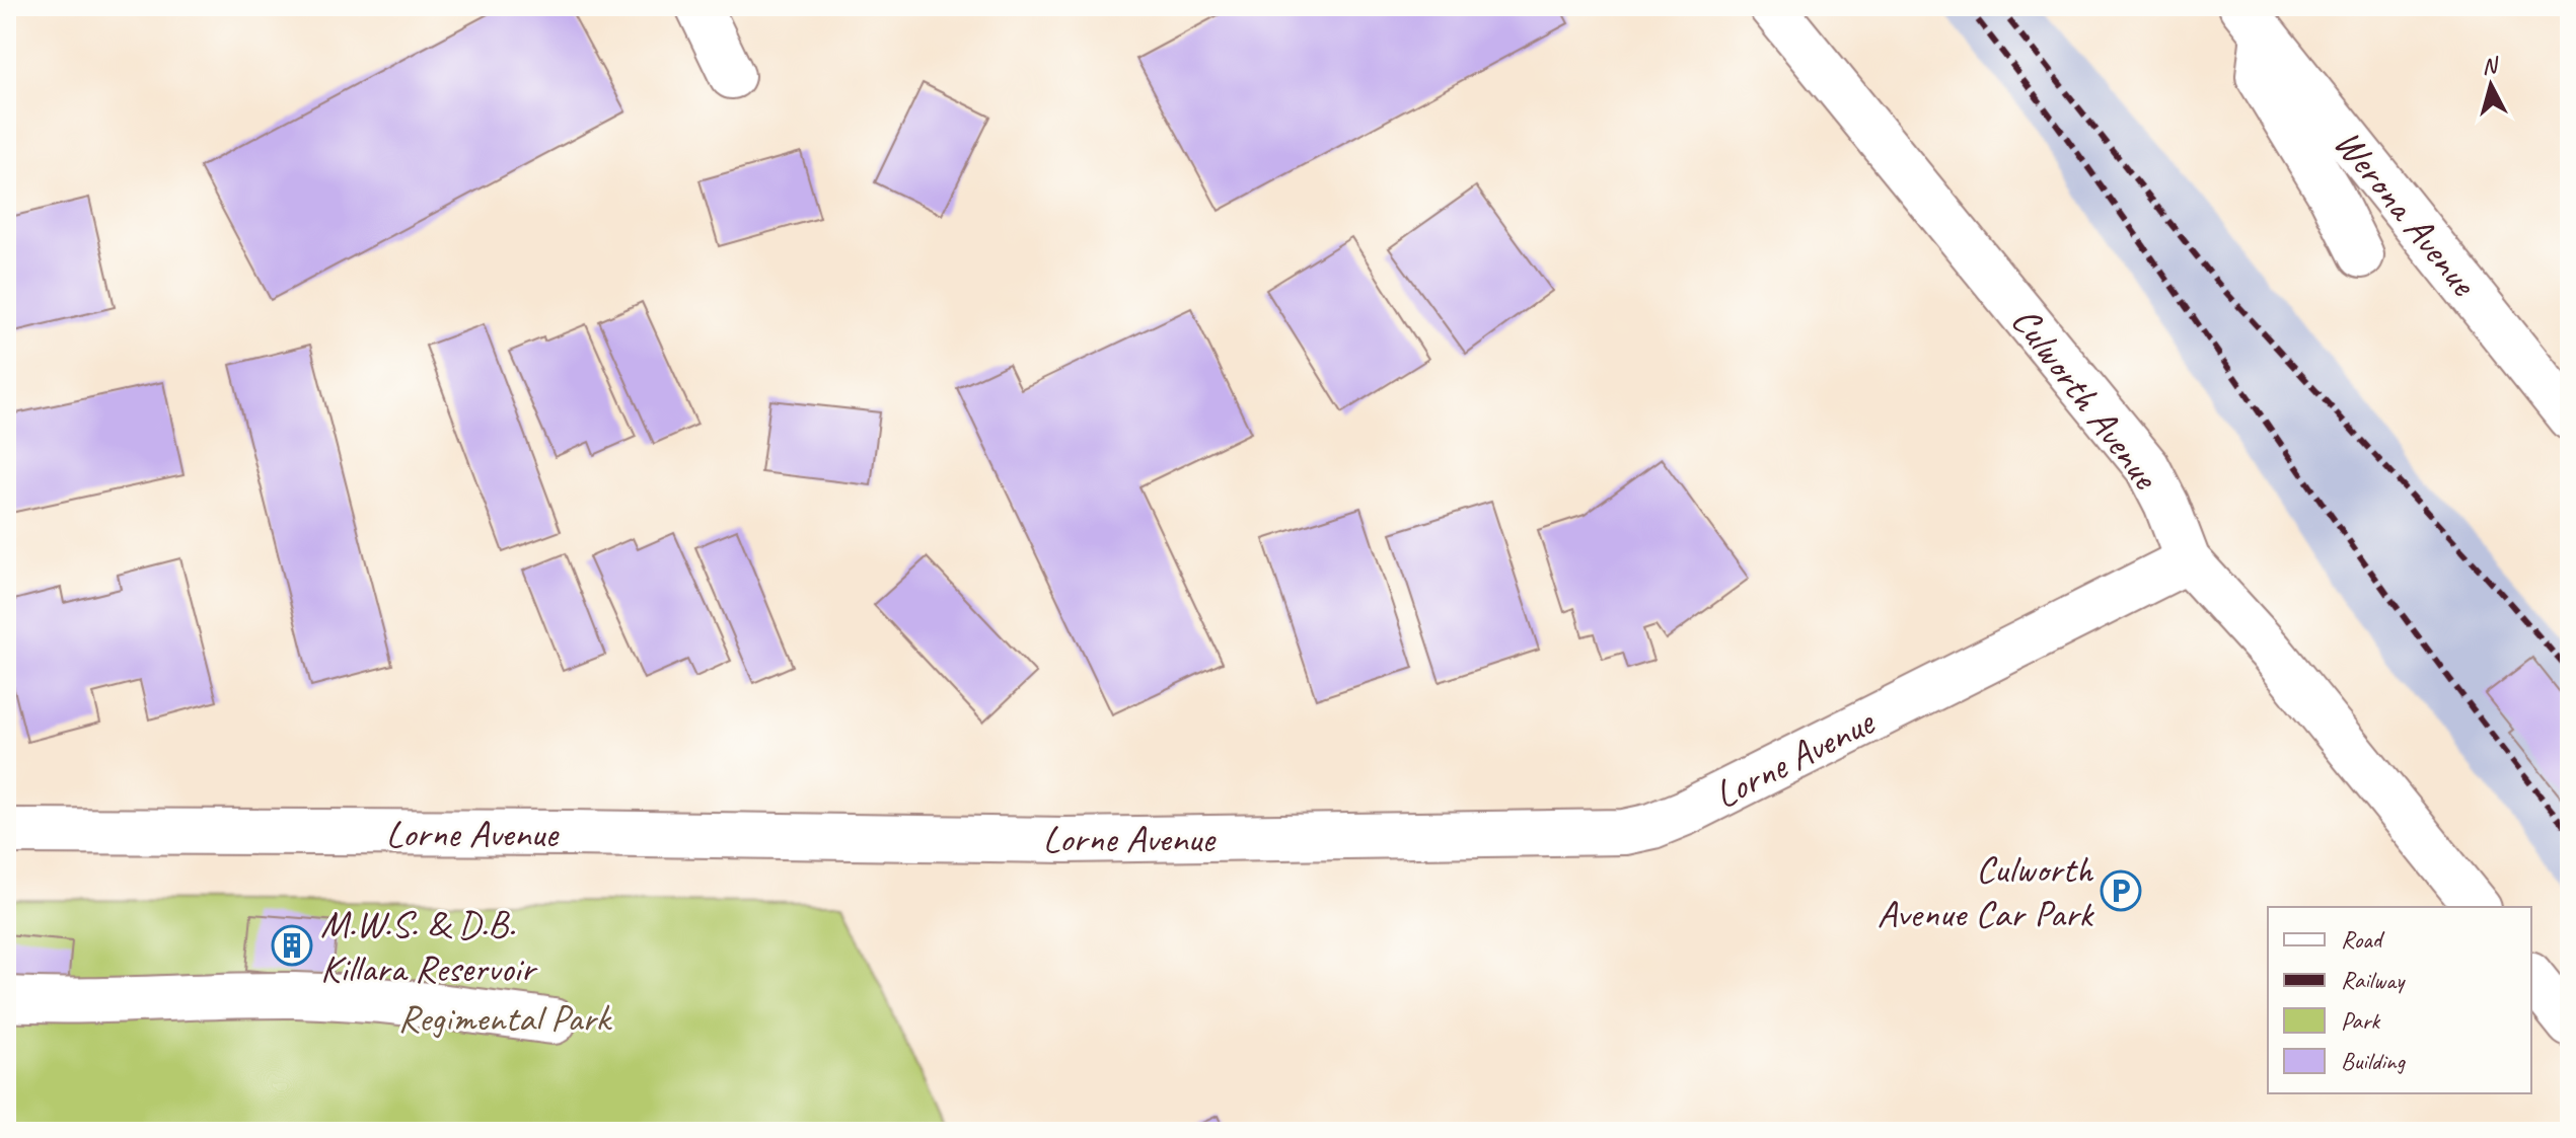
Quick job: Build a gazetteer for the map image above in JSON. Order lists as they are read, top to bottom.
{
  "streets": {
    "street": ["Werona Avenue", "Culworth Avenue", "Lorne Avenue"]
  },
  "crossings": [
    ["Culworth Avenue", "Lorne Avenue"]
  ],
  "parks": ["Regimental Park"],
  "places": {
    "parking": ["Culworth Avenue Car Park"],
    "building": ["M.W.S. & D.B. Killara Reservoir"]
  },
  "legend": [
    "Road",
    "Railway",
    "Park",
    "Building"
  ],
  "north": "top"
}
